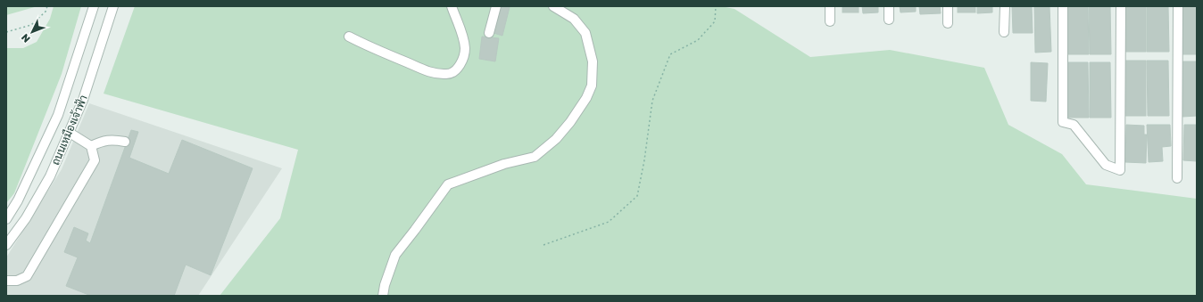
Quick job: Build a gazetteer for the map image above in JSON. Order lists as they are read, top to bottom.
{
  "streets": {
    "street": ["ถนนเหมืองเจ้าฟ้า"]
  },
  "north": "bottom left"
}
